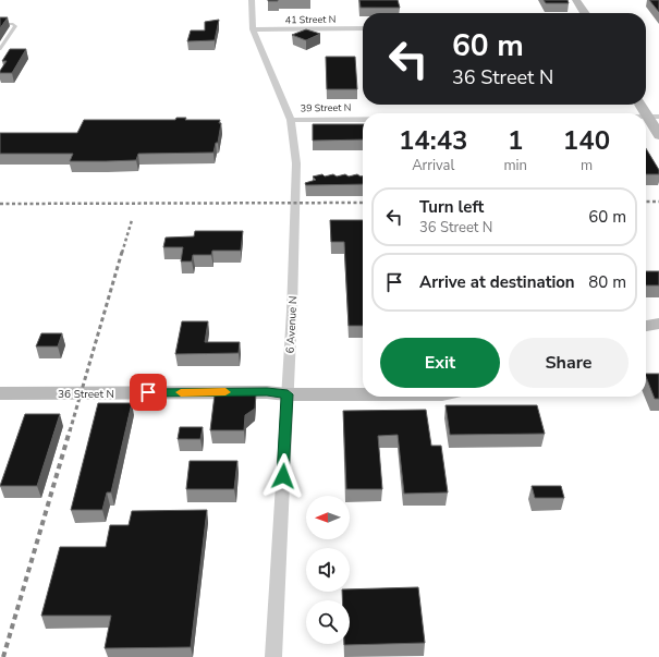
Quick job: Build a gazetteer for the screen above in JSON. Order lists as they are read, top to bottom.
{
  "streets": {
    "street": [
      "41 Street N",
      "39 Street N",
      "6 Avenue N",
      "36 Street N"
    ]
  },
  "crossings": [
    ["41 Street N", "6 Avenue N"],
    ["39 Street N", "6 Avenue N"],
    ["6 Avenue N", "36 Street N"]
  ],
  "north": "left",
  "page": {
    "turn": ["60 m", "36 Street N"],
    "eta": [
      "14:43",
      "Arrival",
      "1",
      "min",
      "140",
      "m"
    ],
    "list": [
      {
        "name": "Turn left",
        "note": "36 Street N",
        "value": "60 m"
      },
      {
        "name": "Arrive at destination",
        "value": "80 m"
      }
    ],
    "buttons": ["Exit", "Share"]
  }
}
